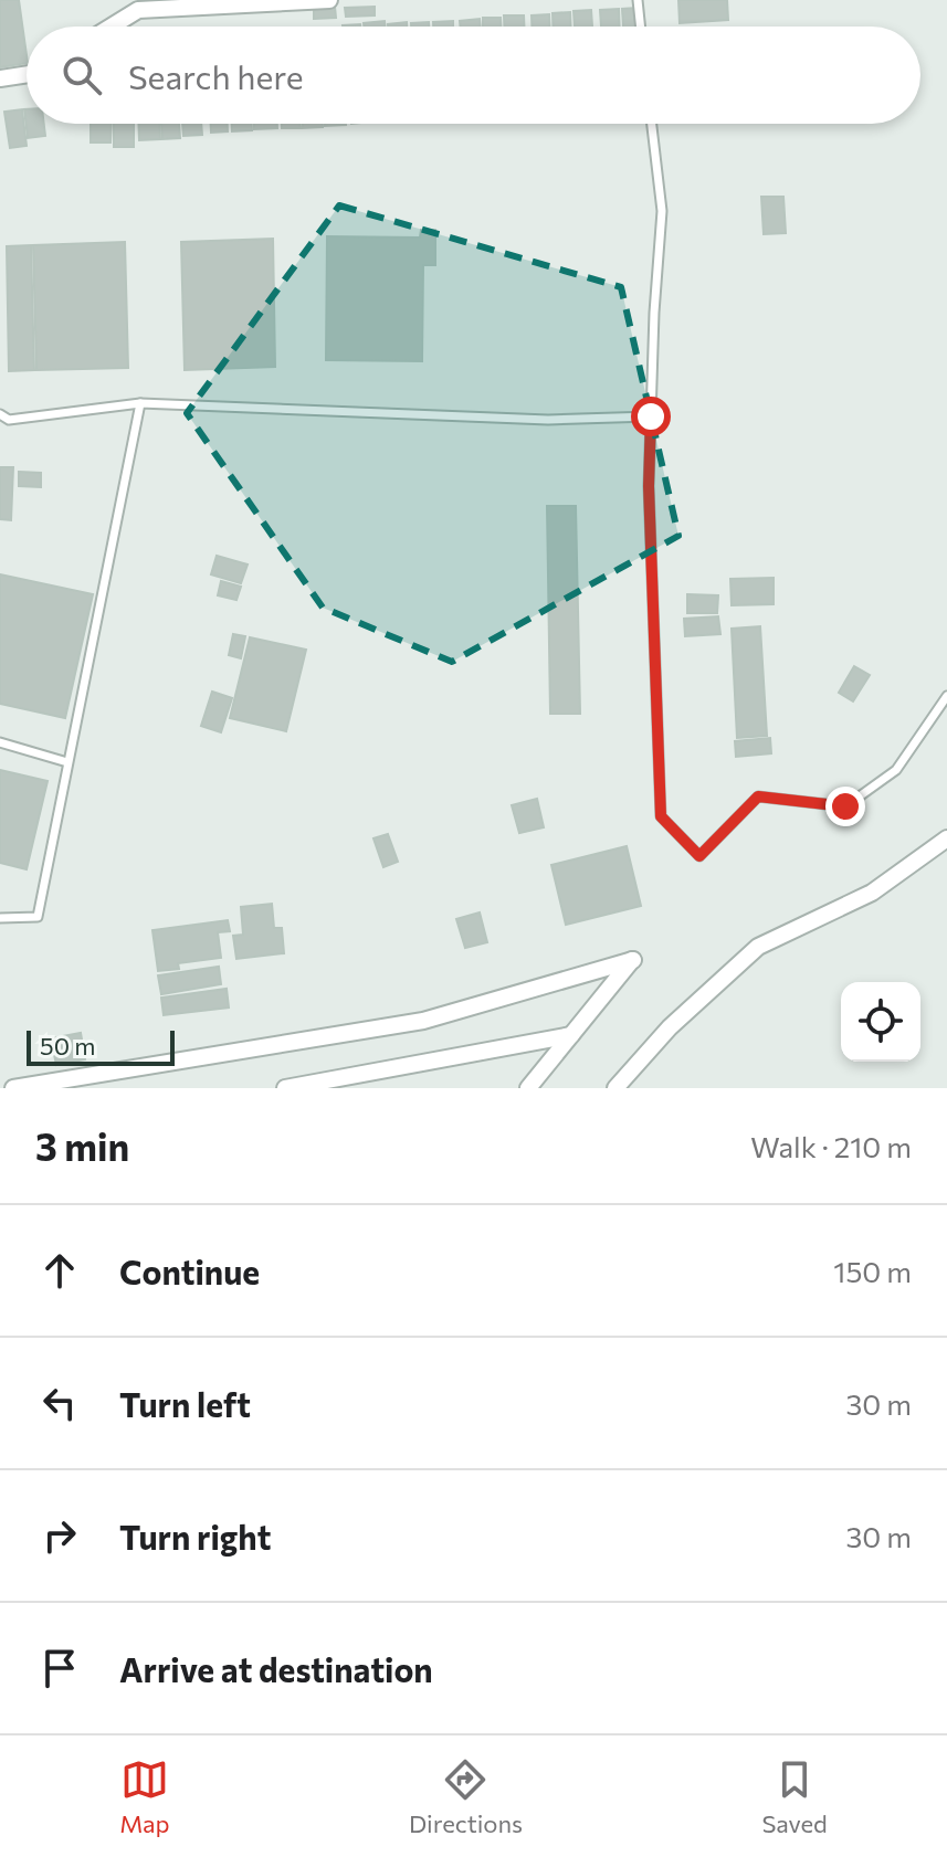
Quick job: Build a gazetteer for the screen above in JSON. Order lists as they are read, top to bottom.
{
  "scale_bar": "50 m",
  "page": {
    "search": "Search here",
    "scale": "50 m",
    "heading": ["3 min", "Walk · 210 m"],
    "list": [
      ["Continue", "150 m"],
      ["Turn left", "30 m"],
      ["Turn right", "30 m"],
      "Arrive at destination"
    ],
    "nav": ["Map", "Directions", "Saved"]
  }
}
